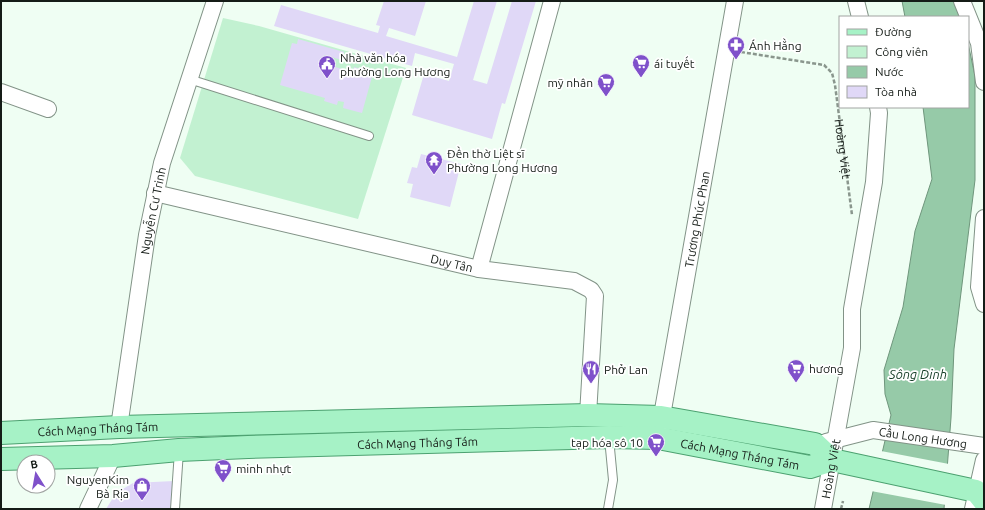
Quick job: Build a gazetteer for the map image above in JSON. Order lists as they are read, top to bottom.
{
  "streets": {
    "main road": ["Cách Mạng Tháng Tám"],
    "street": [
      "Hoàng Việt",
      "Nguyễn Cư Trinh",
      "Trương Phúc Phan",
      "Duy Tân",
      "Cầu Long Hương"
    ]
  },
  "crossings": [
    ["Hoàng Việt", "Trương Phúc Phan"],
    ["Hoàng Việt", "Cách Mạng Tháng Tám"],
    ["Nguyễn Cư Trinh", "Duy Tân"],
    ["Nguyễn Cư Trinh", "Cách Mạng Tháng Tám"],
    ["Trương Phúc Phan", "Cách Mạng Tháng Tám"],
    ["Cách Mạng Tháng Tám", "Cầu Long Hương"]
  ],
  "water": ["Sông Dinh"],
  "places": {
    "pharmacy": ["Ánh Hằng"],
    "supermarket": [
      "ái tuyết",
      "mỹ nhân",
      "hương",
      "tạp hóa sô 10",
      "minh nhựt"
    ],
    "public building": ["Nhà văn hóa phường Long Hương"],
    "temple": ["Đền thờ Liệt sĩ Phường Long Hương"],
    "restaurant": ["Phở Lan"],
    "shop": ["NguyenKim Bà Rịa"]
  },
  "legend": [
    "Đường",
    "Công viên",
    "Nước",
    "Tòa nhà"
  ],
  "north": "top"
}
